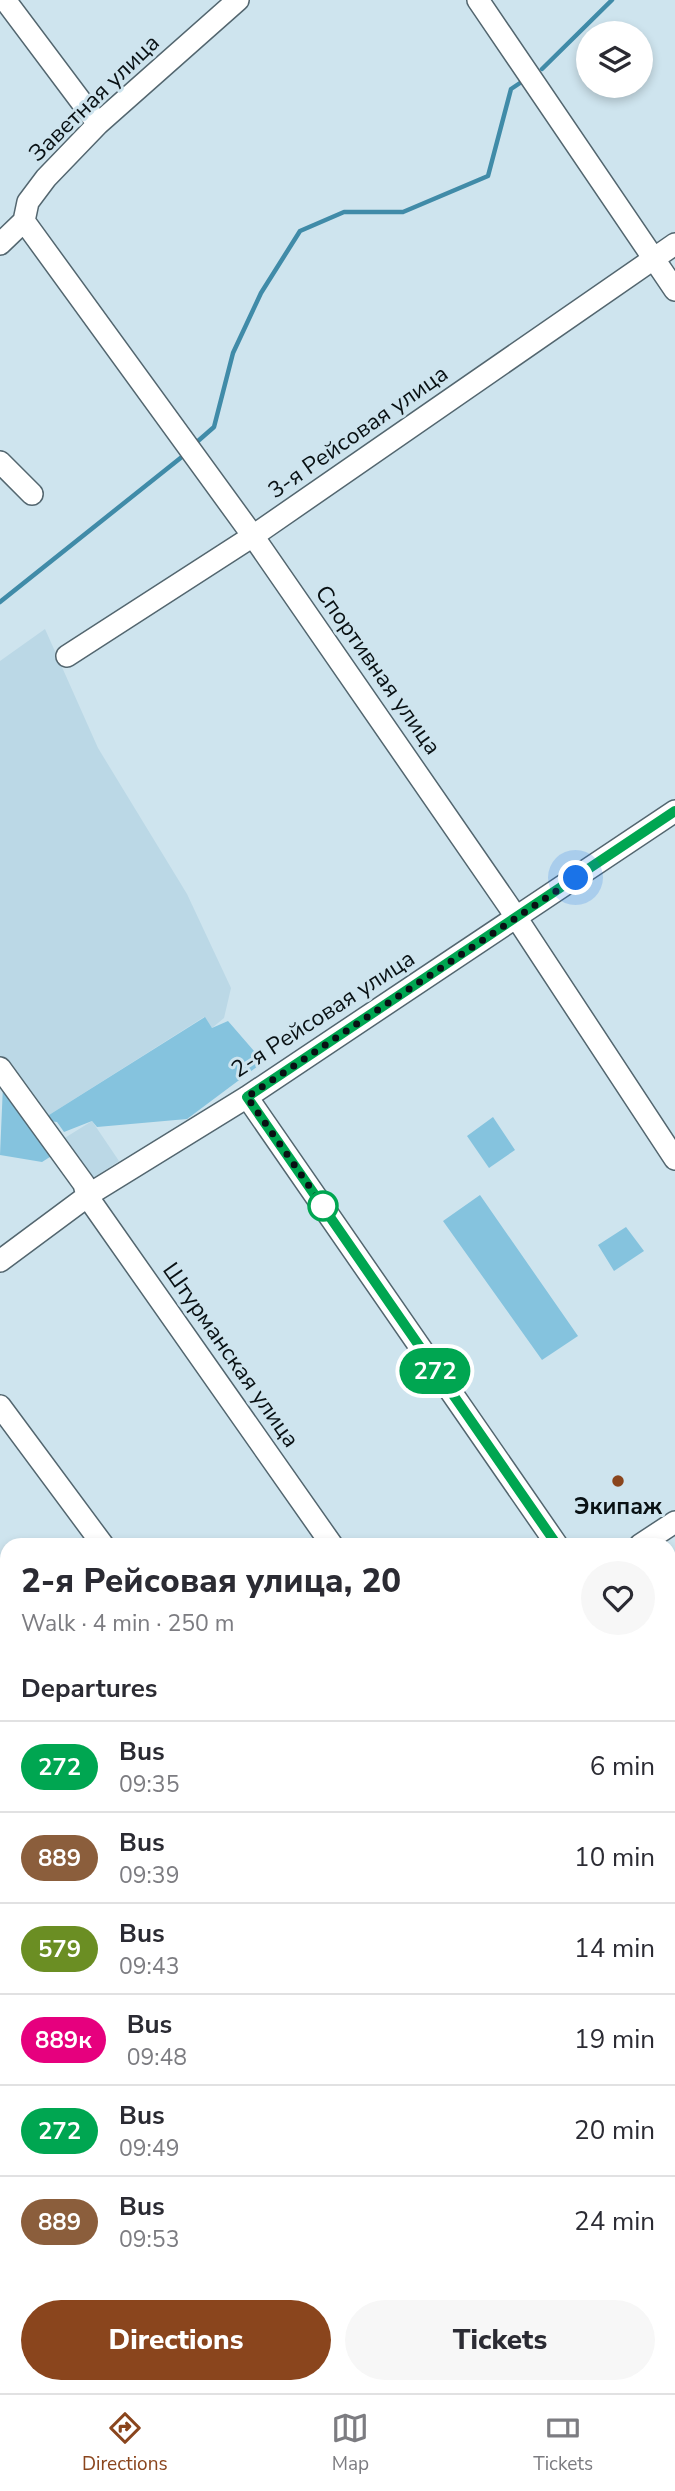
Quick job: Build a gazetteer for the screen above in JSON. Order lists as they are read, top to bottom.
{
  "streets": {
    "street": [
      "Заветная улица",
      "3-я Рейсовая улица",
      "Спортивная улица",
      "2-я Рейсовая улица",
      "Штурманская улица"
    ]
  },
  "crossings": [
    ["Заветная улица", "Спортивная улица"],
    ["3-я Рейсовая улица", "Спортивная улица"],
    ["Спортивная улица", "2-я Рейсовая улица"],
    ["2-я Рейсовая улица", "Штурманская улица"]
  ],
  "places": ["Экипаж"],
  "lines": ["bus line 272"],
  "page": {
    "on_map": "272",
    "heading": [
      ["2-я Рейсовая улица, 20", "Walk · 4 min · 250 m"],
      "Departures"
    ],
    "list": [
      {
        "mark": "272",
        "name": "Bus",
        "note": "09:35",
        "value": "6 min"
      },
      {
        "mark": "889",
        "name": "Bus",
        "note": "09:39",
        "value": "10 min"
      },
      {
        "mark": "579",
        "name": "Bus",
        "note": "09:43",
        "value": "14 min"
      },
      {
        "mark": "889к",
        "name": "Bus",
        "note": "09:48",
        "value": "19 min"
      },
      {
        "mark": "272",
        "name": "Bus",
        "note": "09:49",
        "value": "20 min"
      },
      {
        "mark": "889",
        "name": "Bus",
        "note": "09:53",
        "value": "24 min"
      }
    ],
    "buttons": ["Directions", "Tickets"],
    "tabs": ["Directions", "Map", "Tickets"]
  }
}
